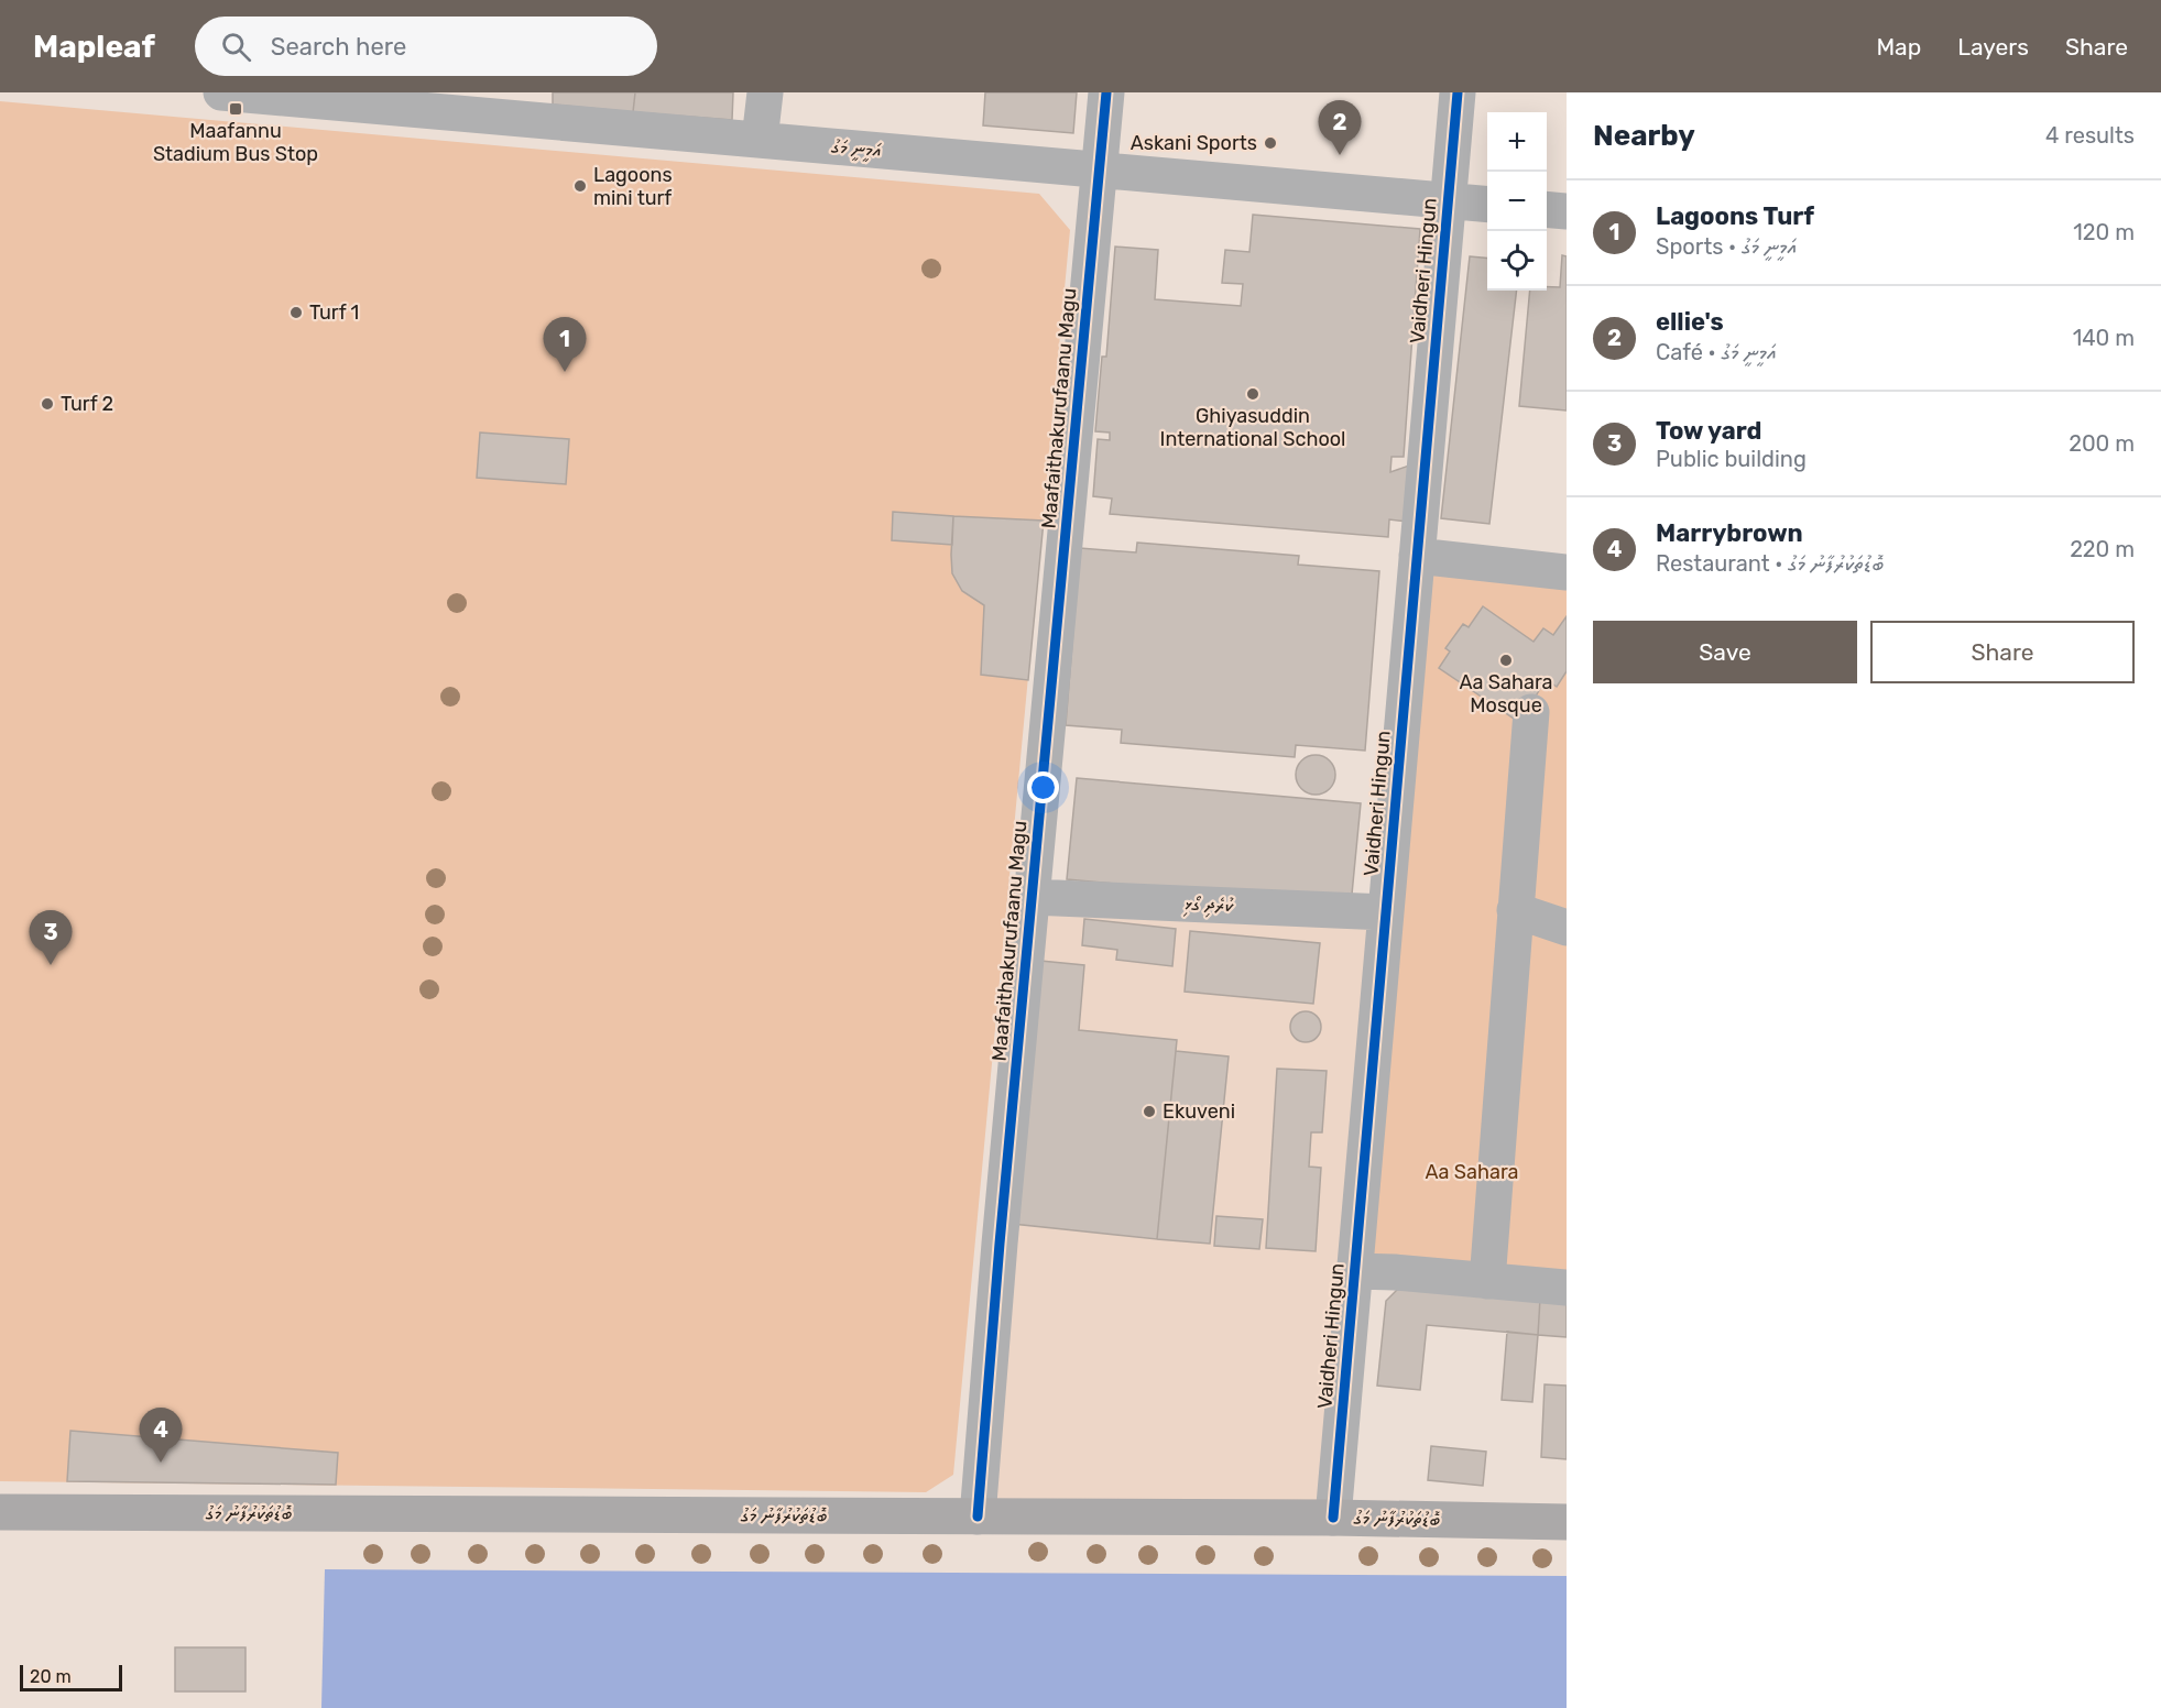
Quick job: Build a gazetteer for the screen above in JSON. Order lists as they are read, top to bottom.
{
  "streets": {
    "main road": ["ބޮޑުތަކުރުފާނު މަގު"],
    "street": [
      "އަމީނީ މަގު",
      "Vaidheri Hingun",
      "Maafaithakurufaanu Magu",
      "ކުރެދި ގޯޅި"
    ]
  },
  "crossings": [
    ["އަމީނީ މަގު", "Vaidheri Hingun"],
    ["އަމީނީ މަގު", "Maafaithakurufaanu Magu"],
    ["Vaidheri Hingun", "ކުރެދި ގޯޅި"],
    ["Vaidheri Hingun", "ބޮޑުތަކުރުފާނު މަގު"],
    ["Maafaithakurufaanu Magu", "ކުރެދި ގޯޅި"],
    ["Maafaithakurufaanu Magu", "ބޮޑުތަކުރުފާނު މަގު"]
  ],
  "parks": ["Aa Sahara"],
  "places": {
    "transit": ["Maafannu Stadium Bus Stop"],
    "other": [
      "Askani Sports",
      "Lagoons mini turf",
      "Turf 1",
      "Ghiyasuddin International School",
      "Turf 2",
      "Aa Sahara Mosque",
      "Ekuveni"
    ]
  },
  "scale_bar": "20 m",
  "page": {
    "header": "Mapleaf",
    "search": "Search here",
    "nav": ["Map", "Layers", "Share"],
    "heading": ["Nearby", "4 results"],
    "pins": [
      "2",
      "1",
      "3",
      "4"
    ],
    "map_buttons": ["+", "−"],
    "list": [
      {
        "mark": "1",
        "name": "Lagoons Turf",
        "note": "Sports · އަމީނީ މަގު",
        "value": "120 m"
      },
      {
        "mark": "2",
        "name": "ellie's",
        "note": "Café · އަމީނީ މަގު",
        "value": "140 m"
      },
      {
        "mark": "3",
        "name": "Tow yard",
        "note": "Public building",
        "value": "200 m"
      },
      {
        "mark": "4",
        "name": "Marrybrown",
        "note": "Restaurant · ބޮޑުތަކުރުފާނު މަގު",
        "value": "220 m"
      }
    ],
    "buttons": ["Save", "Share"],
    "scale": "20 m"
  }
}
